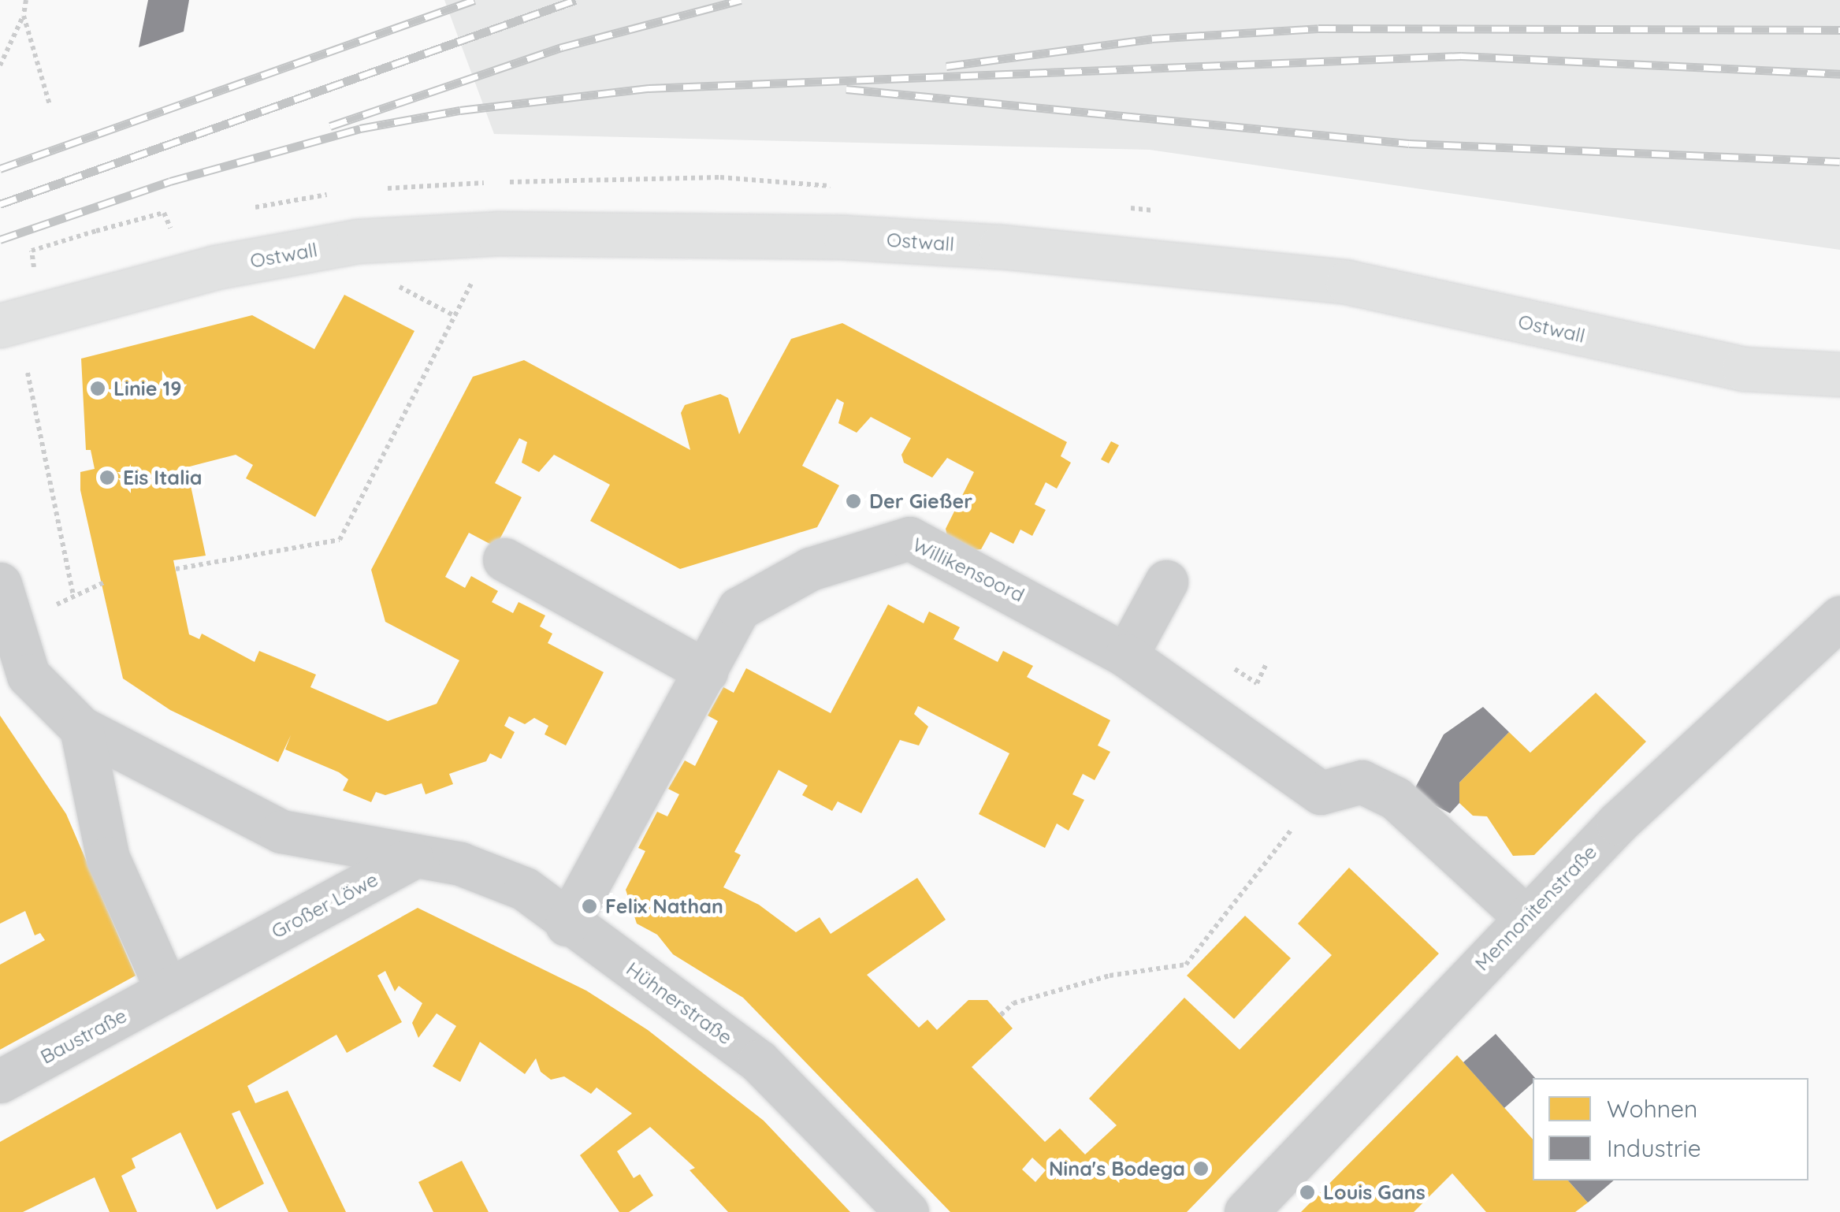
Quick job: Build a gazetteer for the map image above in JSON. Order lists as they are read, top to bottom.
{
  "streets": {
    "main road": ["Ostwall"],
    "street": [
      "Willikensoord",
      "Großer Löwe",
      "Mennonitenstraße",
      "Hühnerstraße",
      "Baustraße"
    ]
  },
  "crossings": [
    ["Willikensoord", "Hühnerstraße"],
    ["Großer Löwe", "Hühnerstraße"],
    ["Großer Löwe", "Baustraße"]
  ],
  "places": [
    "Linie 19",
    "Eis Italia",
    "Der Gießer",
    "Felix Nathan",
    "Nina's Bodega",
    "Louis Gans"
  ],
  "legend": ["Wohnen", "Industrie"]
}
